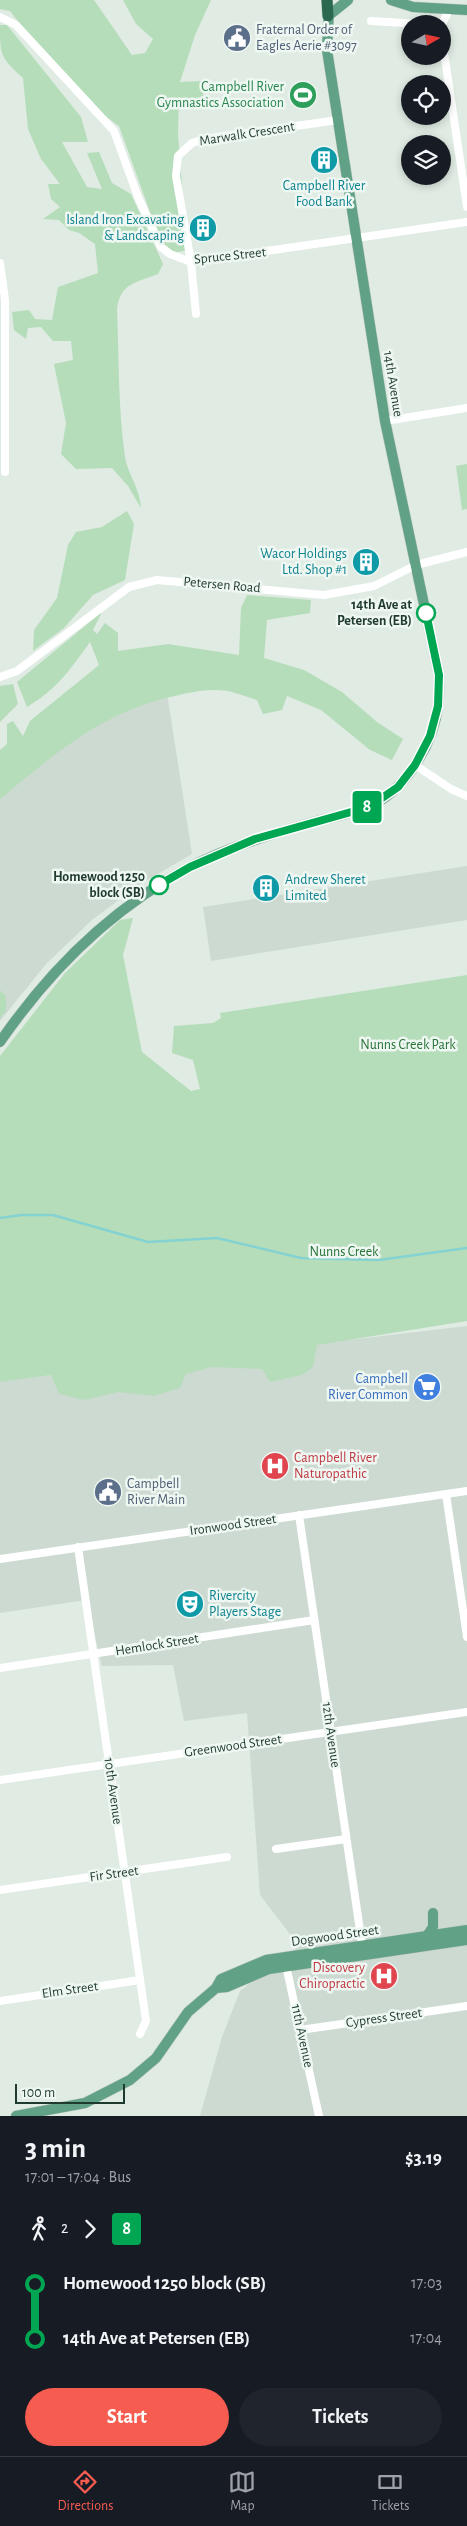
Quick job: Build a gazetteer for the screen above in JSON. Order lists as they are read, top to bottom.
{
  "streets": {
    "main road": ["14th Avenue", "Dogwood Street"],
    "street": [
      "Marwalk Crescent",
      "Spruce Street",
      "Petersen Road",
      "Ironwood Street",
      "Hemlock Street",
      "12th Avenue",
      "Greenwood Street",
      "10th Avenue",
      "Fir Street",
      "Elm Street",
      "Cypress Street",
      "11th Avenue"
    ]
  },
  "crossings": [
    ["Marwalk Crescent", "Spruce Street"],
    ["Marwalk Crescent", "14th Avenue"],
    ["Spruce Street", "14th Avenue"],
    ["14th Avenue", "Petersen Road"],
    ["Ironwood Street", "12th Avenue"],
    ["Ironwood Street", "10th Avenue"],
    ["Hemlock Street", "12th Avenue"],
    ["Hemlock Street", "10th Avenue"],
    ["12th Avenue", "Greenwood Street"],
    ["12th Avenue", "Dogwood Street"],
    ["Greenwood Street", "10th Avenue"],
    ["10th Avenue", "Fir Street"],
    ["10th Avenue", "Elm Street"],
    ["Dogwood Street", "11th Avenue"],
    ["Cypress Street", "11th Avenue"]
  ],
  "parks": ["Nunns Creek Park", "Nunns Creek"],
  "places": {
    "public building": ["Fraternal Order of Eagles Aerie #3097", "Campbell River Main"],
    "sports": ["Campbell River Gymnastics Association"],
    "building": [
      "Campbell River Food Bank",
      "Island Iron Excavating & Landscaping",
      "Wacor Holdings Ltd. Shop #1",
      "Andrew Sheret Limited"
    ],
    "other": ["14th Ave at Petersen (EB)", "Homewood 1250 block (SB)"],
    "supermarket": ["Campbell River Common"],
    "hospital": ["Campbell River Naturopathic", "Discovery Chiropractic"],
    "theatre": ["Rivercity Players Stage"]
  },
  "lines": ["bus line 8"],
  "scale_bar": "100 m",
  "north": "right",
  "page": {
    "on_map": "8",
    "scale": "100 m",
    "heading": ["3 min", "17:01 – 17:04 · Bus", "$3.19"],
    "legs": ["2", "8"],
    "list": [
      {
        "name": "Homewood 1250 block (SB)",
        "value": "17:03"
      },
      {
        "name": "14th Ave at Petersen (EB)",
        "value": "17:04"
      }
    ],
    "buttons": ["Start", "Tickets"],
    "tabs": ["Directions", "Map", "Tickets"]
  }
}
